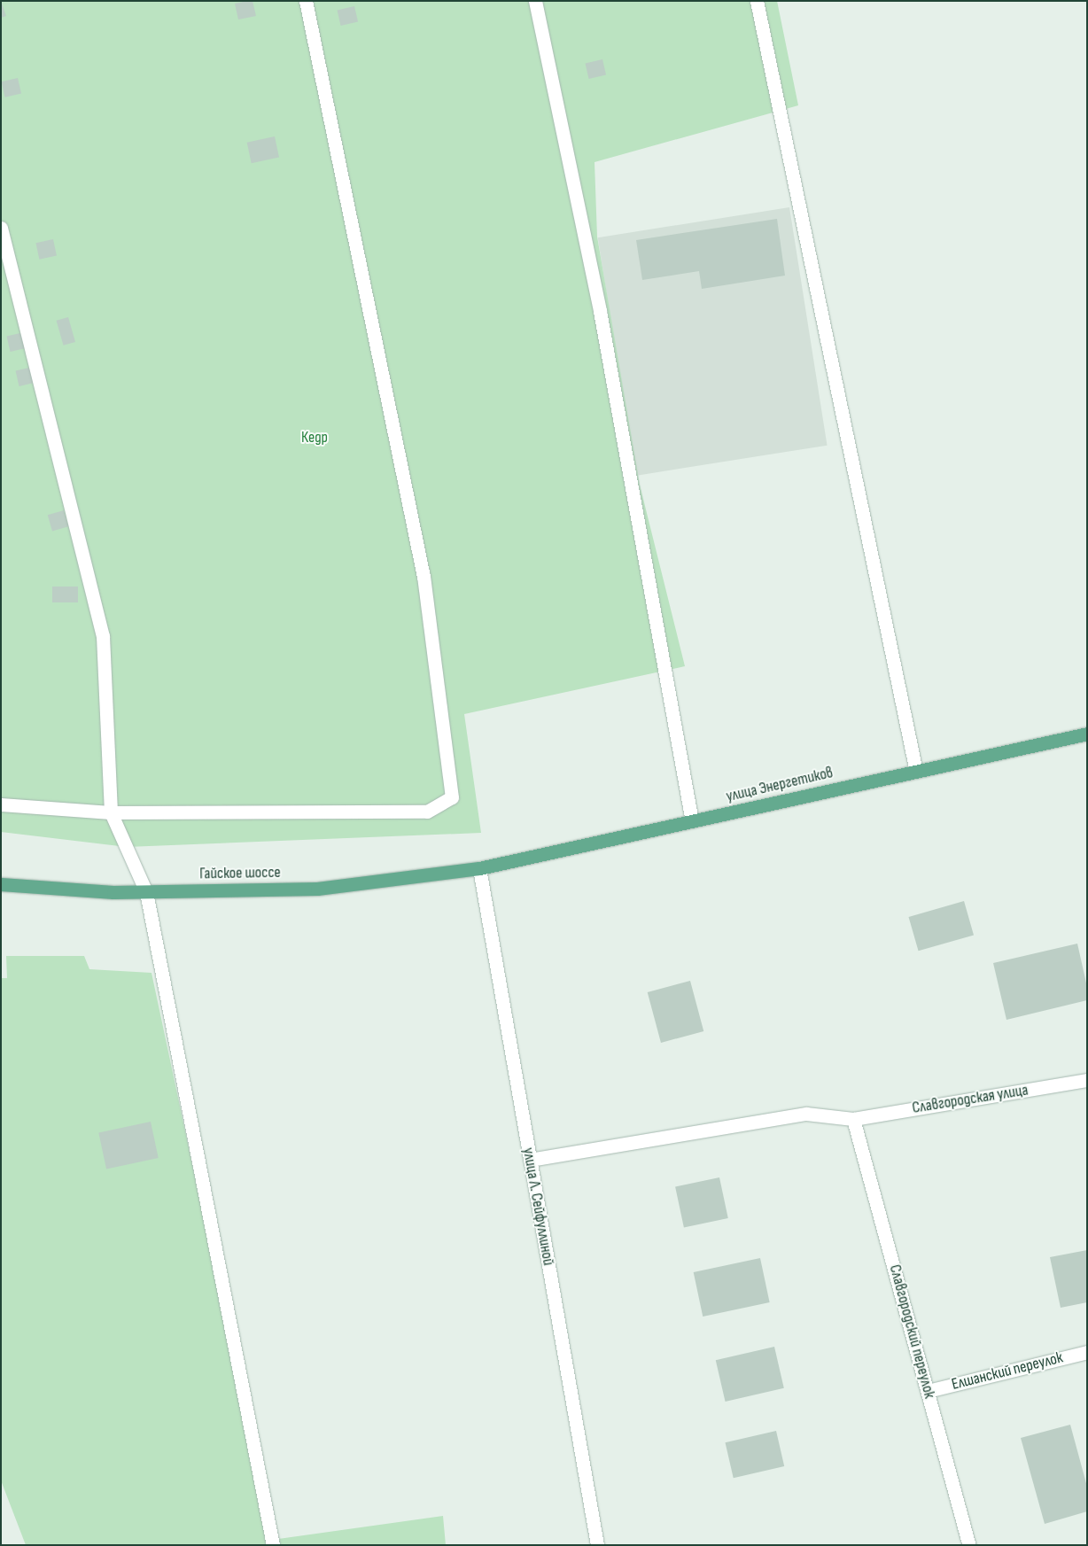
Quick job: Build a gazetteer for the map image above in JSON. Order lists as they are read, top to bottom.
{
  "streets": {
    "main road": ["улица Энергетиков", "Гайское шоссе"],
    "street": [
      "Славгородская улица",
      "улица Л. Сейфуллиной",
      "Славгородский переулок",
      "Елшанский переулок"
    ]
  },
  "crossings": [
    ["улица Энергетиков", "Гайское шоссе"],
    ["улица Энергетиков", "улица Л. Сейфуллиной"],
    ["Гайское шоссе", "улица Л. Сейфуллиной"],
    ["Славгородская улица", "улица Л. Сейфуллиной"],
    ["Славгородская улица", "Славгородский переулок"],
    ["Славгородский переулок", "Елшанский переулок"]
  ],
  "parks": ["Кедр"]
}
